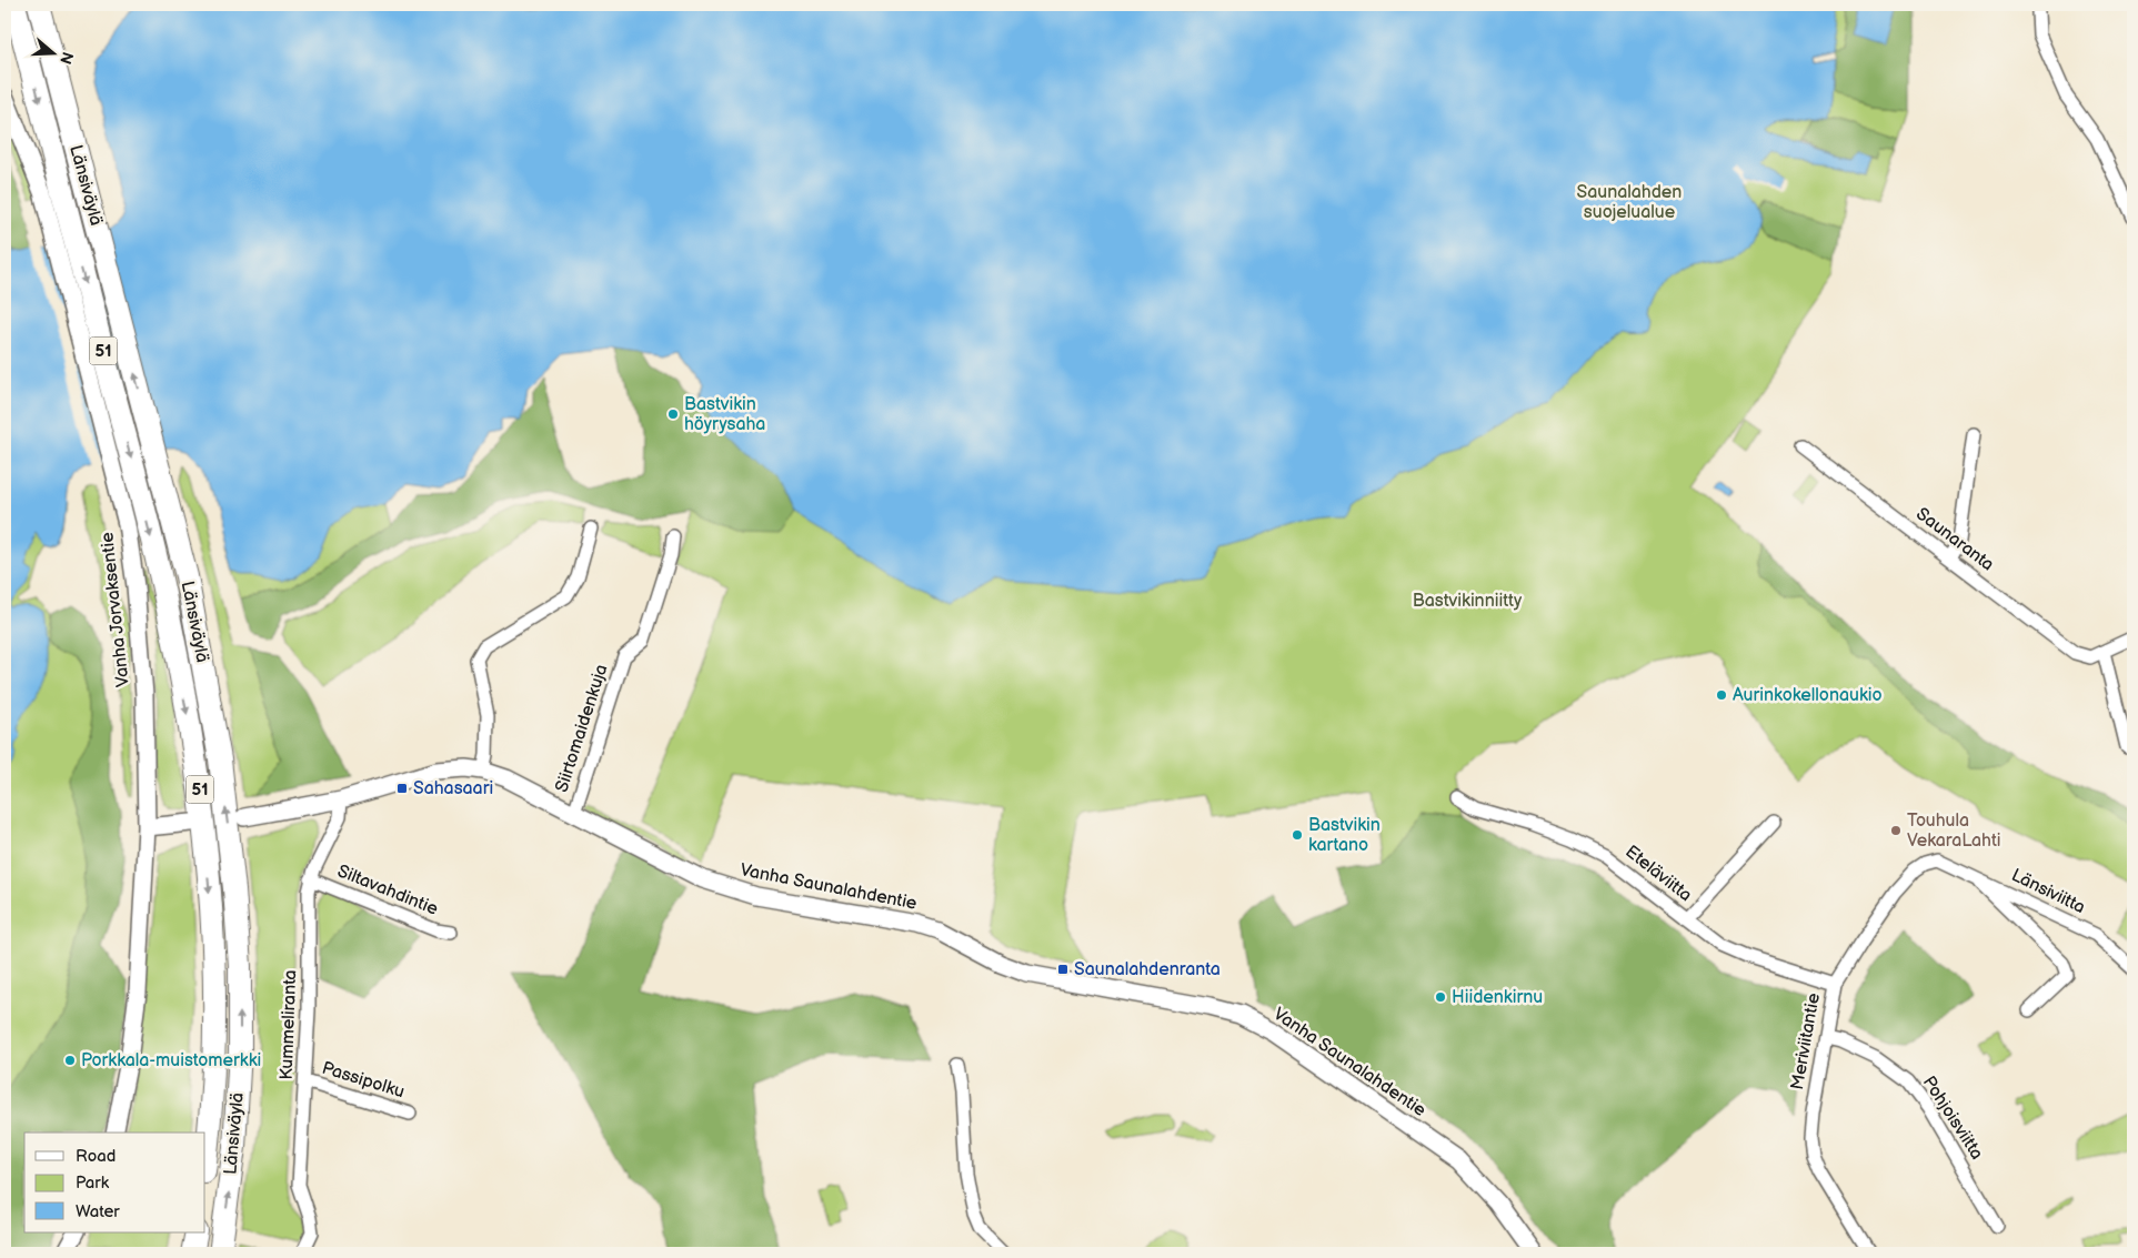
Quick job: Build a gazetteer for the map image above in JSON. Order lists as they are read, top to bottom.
{
  "streets": {
    "highway": ["Länsiväylä", "51"],
    "street": [
      "Saunaranta",
      "Vanha Jorvaksentie",
      "Siirtomaidenkuja",
      "Eteläviitta",
      "Vanha Saunalahdentie",
      "Siltavahdintie",
      "Länsiviitta",
      "Kummeliranta",
      "Meriviitantie",
      "Passipolku",
      "Pohjoisviitta"
    ]
  },
  "crossings": [
    ["Siirtomaidenkuja", "Vanha Saunalahdentie"],
    ["Eteläviitta", "Meriviitantie"],
    ["Vanha Saunalahdentie", "Kummeliranta"],
    ["Siltavahdintie", "Kummeliranta"],
    ["Länsiviitta", "Meriviitantie"],
    ["Kummeliranta", "Passipolku"],
    ["Meriviitantie", "Pohjoisviitta"]
  ],
  "parks": ["Saunalahden suojelualue", "Bastvikinniitty"],
  "places": {
    "other": [
      "Bastvikin höyrysaha",
      "Aurinkokellonaukio",
      "Touhula VekaraLahti",
      "Bastvikin kartano",
      "Hiidenkirnu",
      "Porkkala-muistomerkki"
    ],
    "transit": ["Sahasaari", "Saunalahdenranta"]
  },
  "legend": ["Road", "Park", "Water"],
  "north": "right"
}
